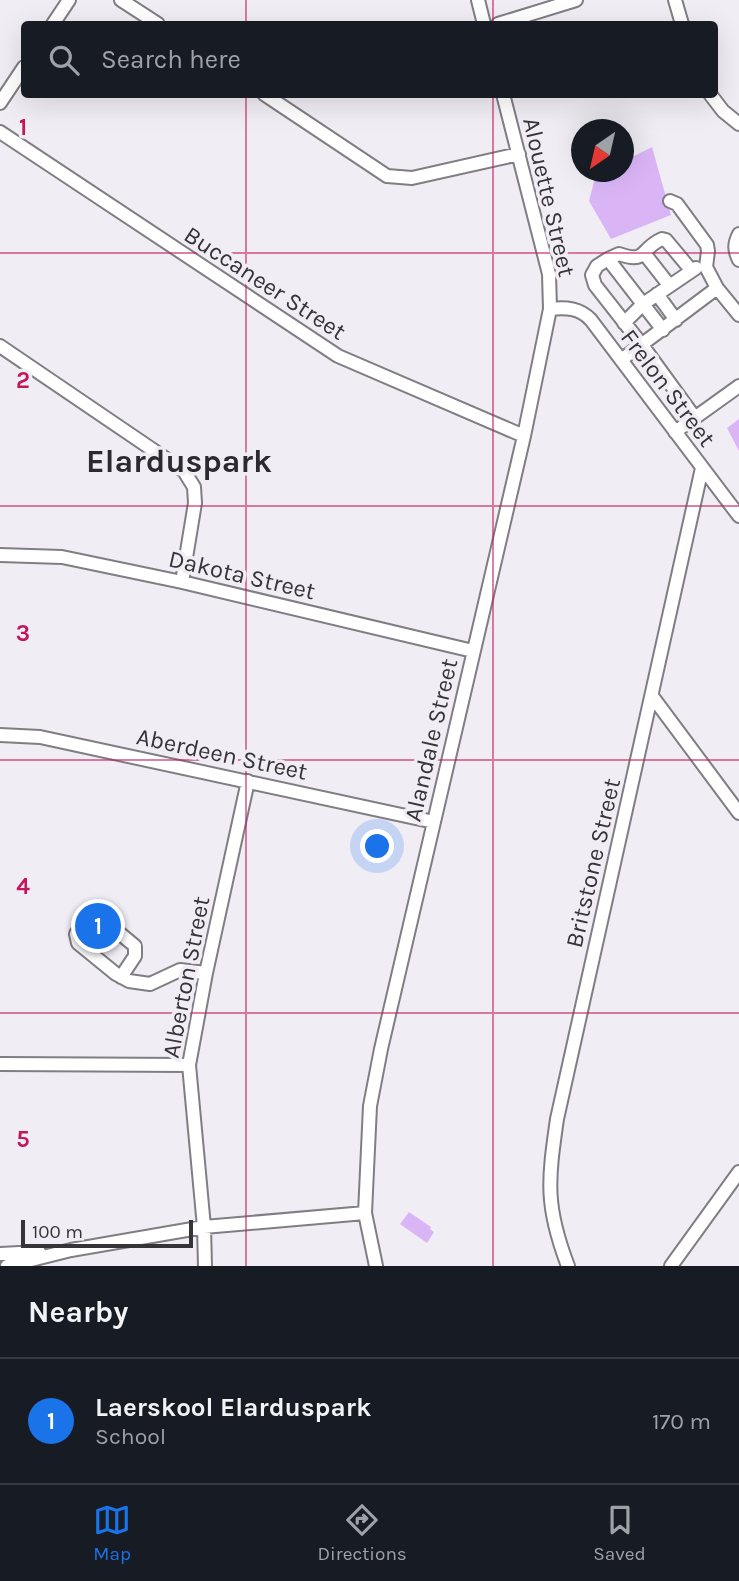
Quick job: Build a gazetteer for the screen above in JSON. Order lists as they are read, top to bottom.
{
  "streets": {
    "street": [
      "Alouette Street",
      "Buccaneer Street",
      "Frelon Street",
      "Dakota Street",
      "Alandale Street",
      "Aberdeen Street",
      "Britstone Street",
      "Alberton Street"
    ]
  },
  "crossings": [
    ["Alouette Street", "Frelon Street"],
    ["Alouette Street", "Alandale Street"],
    ["Buccaneer Street", "Alandale Street"],
    ["Frelon Street", "Alandale Street"],
    ["Frelon Street", "Britstone Street"],
    ["Dakota Street", "Alandale Street"],
    ["Alandale Street", "Aberdeen Street"],
    ["Aberdeen Street", "Alberton Street"]
  ],
  "districts": ["Elarduspark"],
  "scale_bar": "100 m",
  "north": "bottom left",
  "page": {
    "search": "Search here",
    "pins": "1",
    "scale": "100 m",
    "heading": "Nearby",
    "list": [
      {
        "mark": "1",
        "name": "Laerskool Elarduspark",
        "note": "School",
        "value": "170 m"
      }
    ],
    "nav": ["Map", "Directions", "Saved"]
  },
  "grid": {
    "rows": [
      "1",
      "2",
      "3",
      "4",
      "5"
    ]
  }
}
